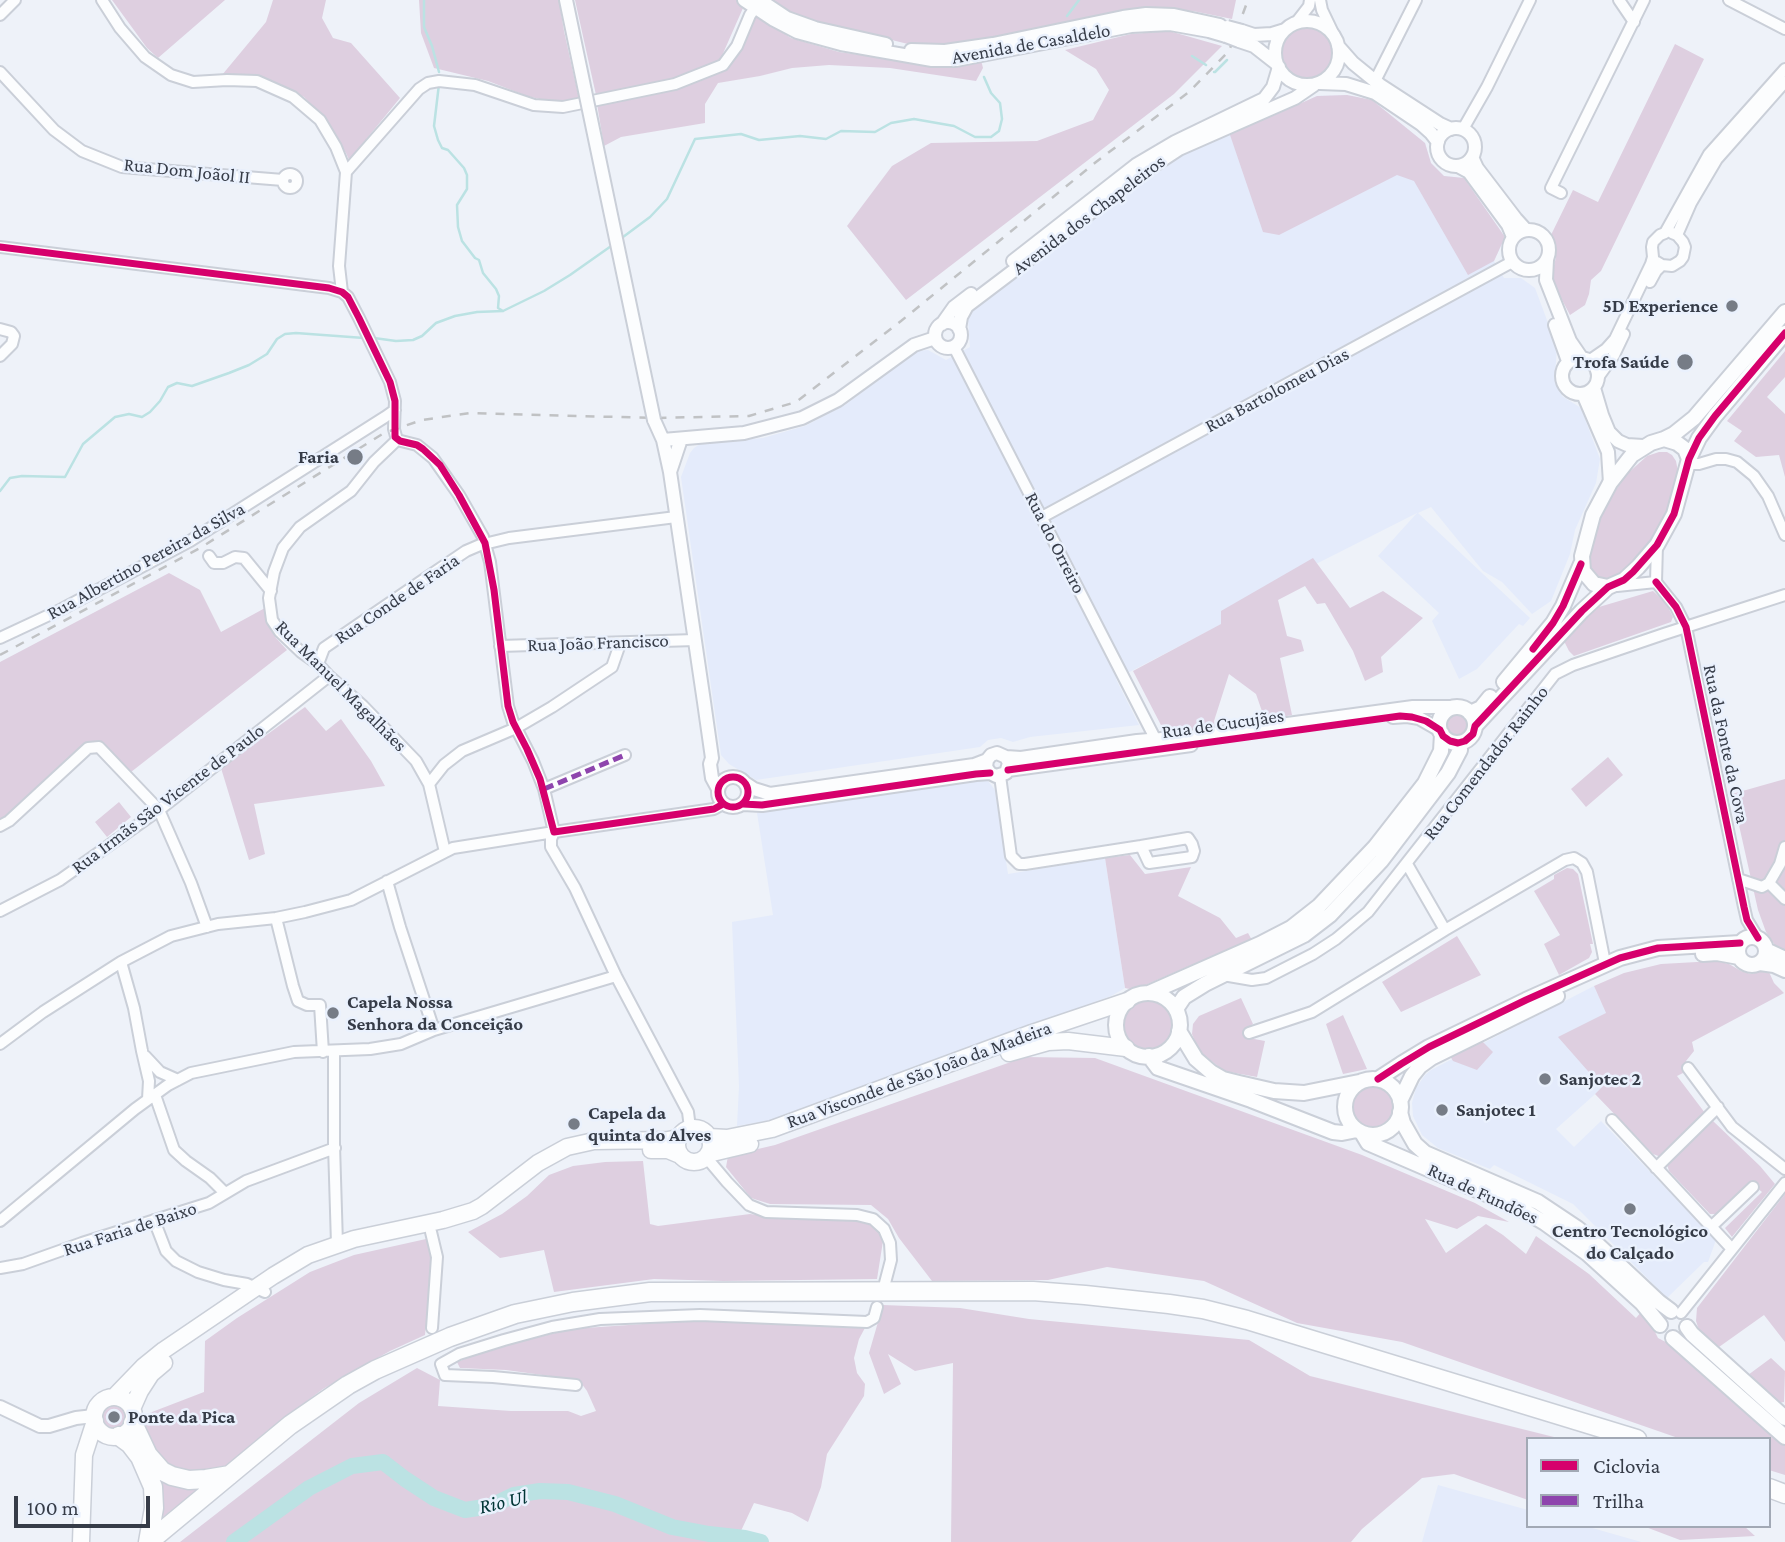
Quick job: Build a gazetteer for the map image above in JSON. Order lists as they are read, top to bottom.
{
  "streets": {
    "main road": ["Rua Visconde de São João da Madeira", "Rua de Fundões"],
    "street": [
      "Avenida de Casaldelo",
      "Rua Dom Joãol II",
      "Avenida dos Chapeleiros",
      "Rua Bartolomeu Dias",
      "Rua do Orreiro",
      "Rua Albertino Pereira da Silva",
      "Rua Conde de Faria",
      "Rua João Francisco",
      "Rua Manuel Magalhães",
      "Rua de Cucujães",
      "Rua da Fonte da Cova",
      "Rua Comendador Rainho",
      "Rua Irmãs São Vicente de Paulo",
      "Rua Faria de Baixo"
    ]
  },
  "crossings": [
    ["Avenida de Casaldelo", "Avenida dos Chapeleiros"],
    ["Avenida dos Chapeleiros", "Rua do Orreiro"],
    ["Rua Bartolomeu Dias", "Rua do Orreiro"],
    ["Rua do Orreiro", "Rua de Cucujães"],
    ["Rua Conde de Faria", "Rua Manuel Magalhães"],
    ["Rua Manuel Magalhães", "Rua Irmãs São Vicente de Paulo"],
    ["Rua de Cucujães", "Rua Visconde de São João da Madeira"],
    ["Rua da Fonte da Cova", "Rua Comendador Rainho"],
    ["Rua da Fonte da Cova", "Rua Visconde de São João da Madeira"],
    ["Rua Visconde de São João da Madeira", "Rua de Fundões"]
  ],
  "water": ["Rio Ul"],
  "places": [
    "5D Experience",
    "Trofa Saúde",
    "Faria",
    "Capela Nossa Senhora da Conceição",
    "Sanjotec 2",
    "Sanjotec 1",
    "Capela da quinta do Alves",
    "Centro Tecnológico do Calçado",
    "Ponte da Pica"
  ],
  "legend": ["Ciclovia", "Trilha"],
  "scale_bar": "100 m"
}
